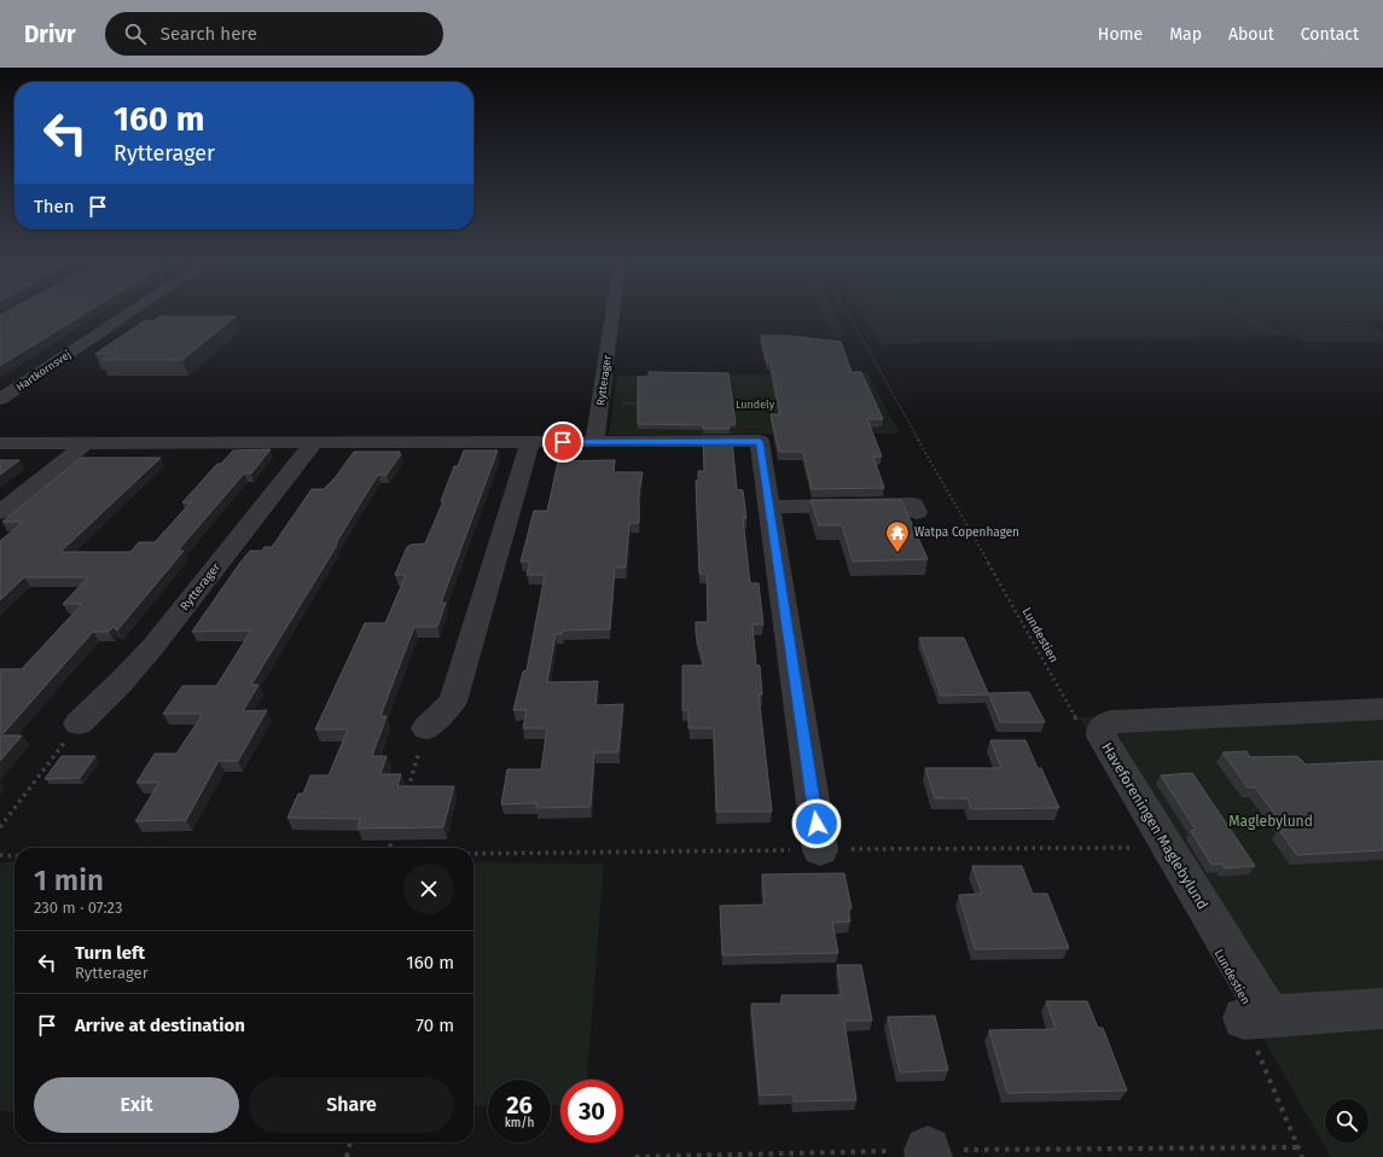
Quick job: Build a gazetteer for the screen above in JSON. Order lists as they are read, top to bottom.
{
  "streets": {
    "street": ["Hartkornsvej", "Rytterager", "Haveforeningen Maglebylund"],
    "path": ["Lundestien"]
  },
  "parks": ["Lundely", "Maglebylund"],
  "places": {
    "temple": ["Watpa Copenhagen"]
  },
  "page": {
    "header": "Drivr",
    "search": "Search here",
    "nav": [
      "Home",
      "Map",
      "About",
      "Contact"
    ],
    "turn": ["160 m", "Rytterager"],
    "then": "Then",
    "heading": ["1 min", "230 m · 07:23"],
    "list": [
      {
        "name": "Turn left",
        "note": "Rytterager",
        "value": "160 m"
      },
      {
        "name": "Arrive at destination",
        "value": "70 m"
      }
    ],
    "buttons": ["Exit", "Share"],
    "speed": "26 km/h",
    "limit": "30"
  }
}
